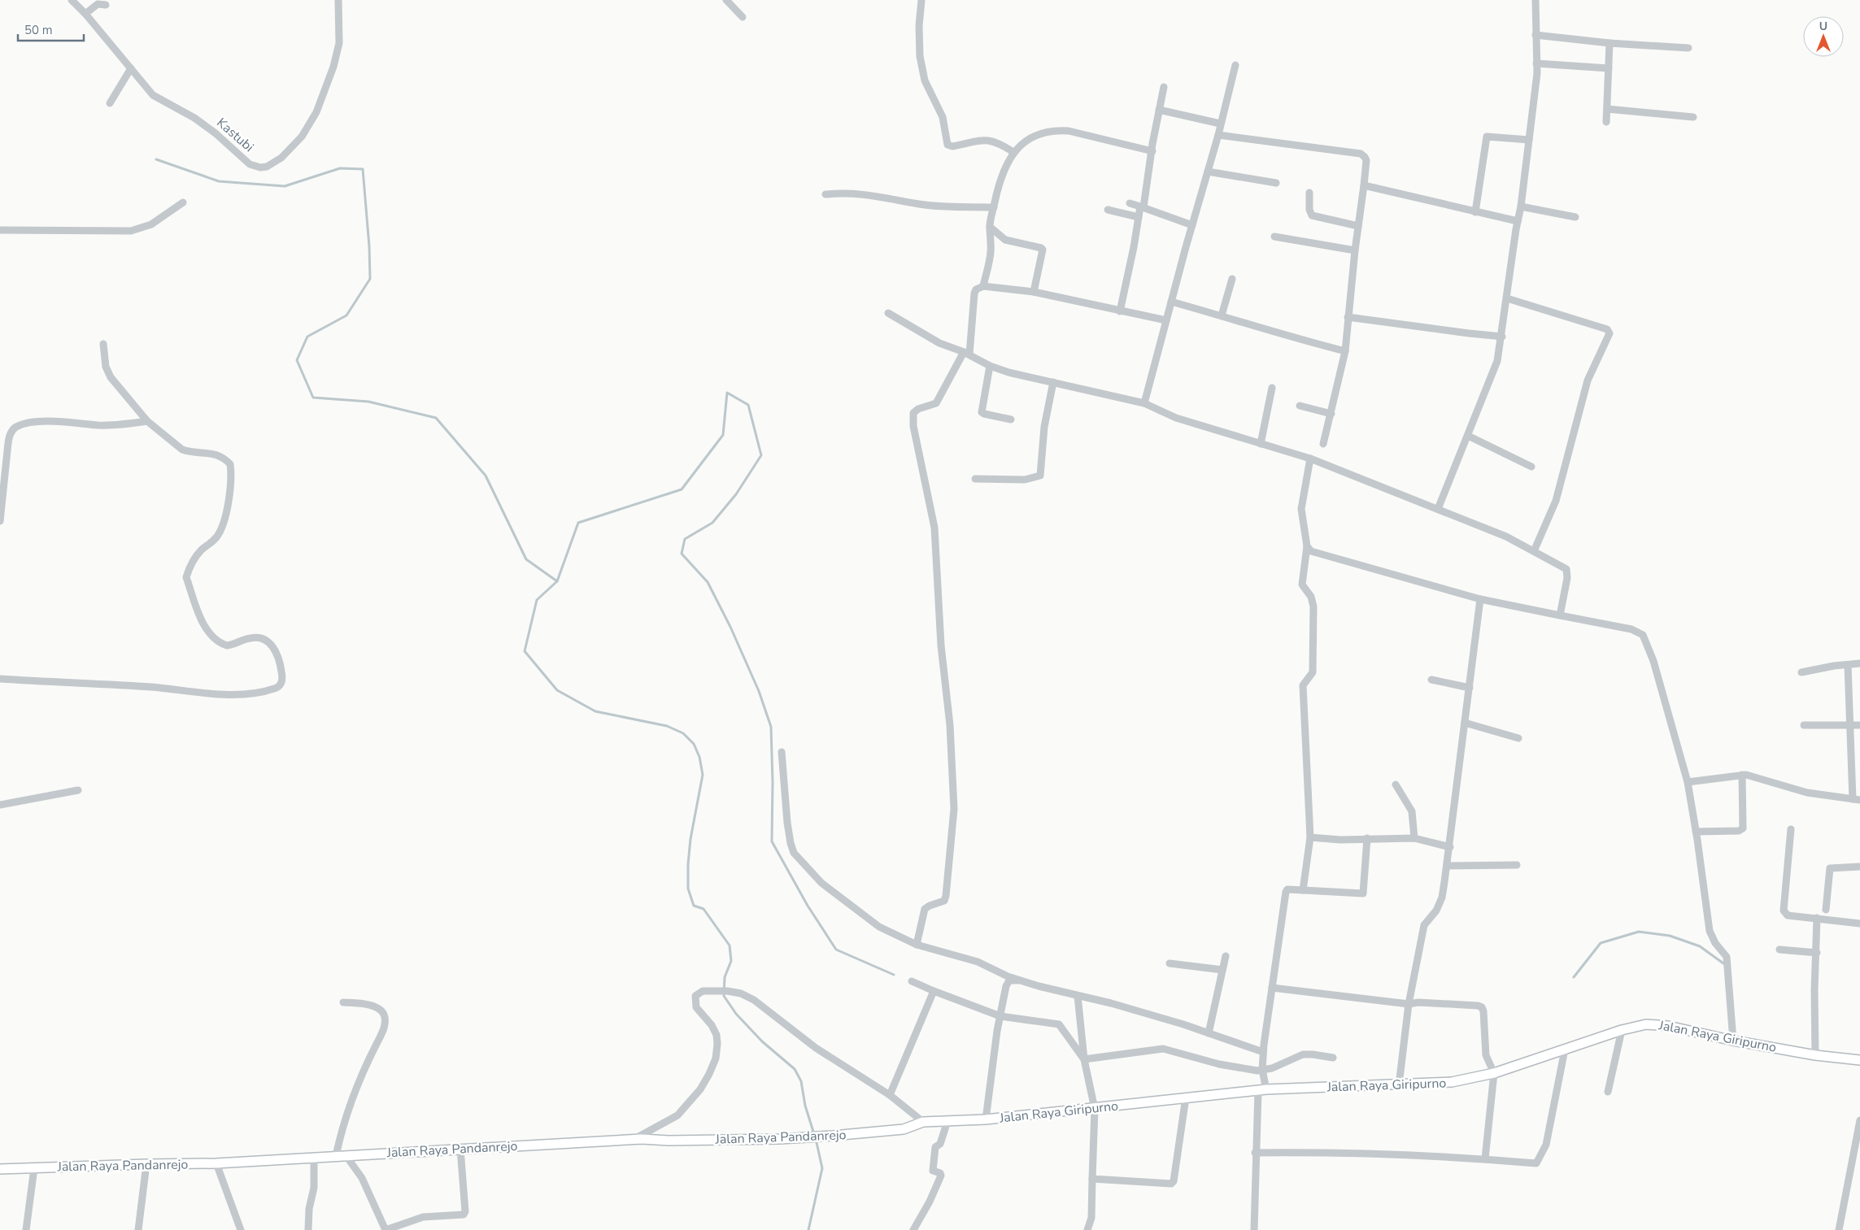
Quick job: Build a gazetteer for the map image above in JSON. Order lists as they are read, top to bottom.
{
  "streets": {
    "main road": ["Jalan Raya Giripurno", "Jalan Raya Pandanrejo"],
    "street": ["Kastubi"]
  },
  "crossings": [
    ["Jalan Raya Giripurno", "Jalan Raya Pandanrejo"]
  ],
  "scale_bar": "50 m",
  "north": "top"
}
